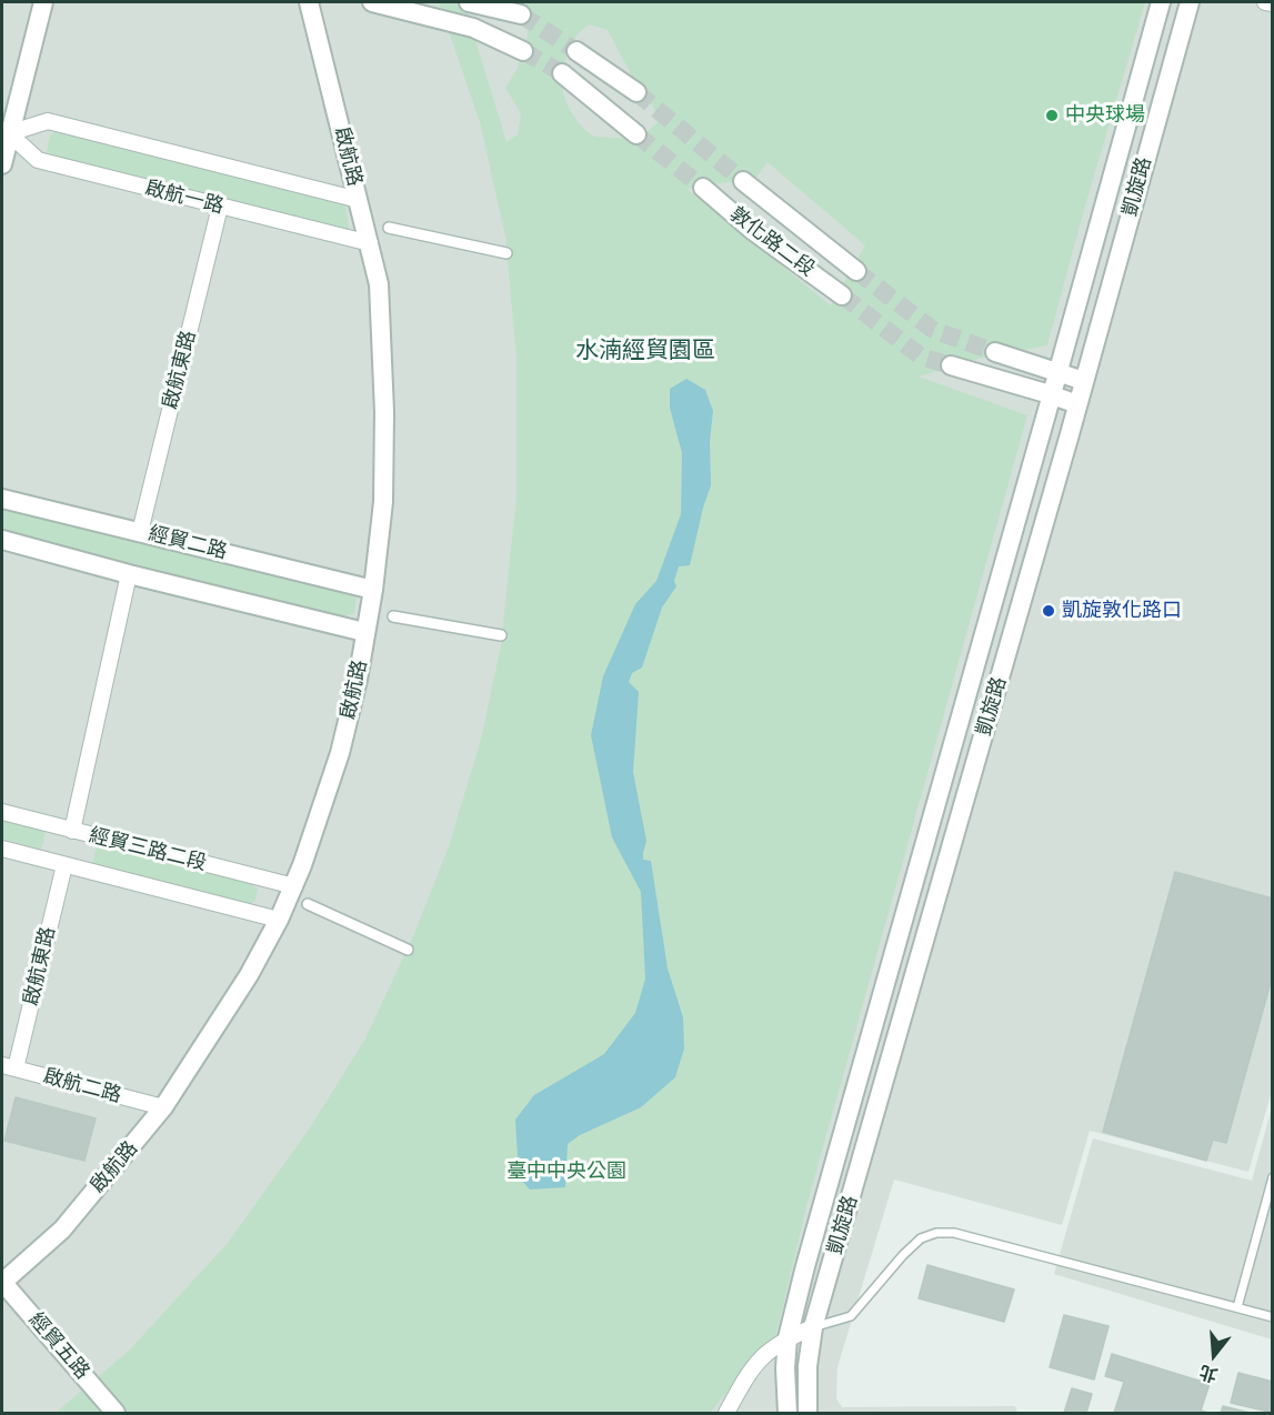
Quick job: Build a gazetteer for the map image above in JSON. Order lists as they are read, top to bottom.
{
  "streets": {
    "street": [
      "啟航路",
      "凱旋路",
      "啟航一路",
      "敦化路二段",
      "啟航東路",
      "經貿二路",
      "經貿三路二段",
      "啟航二路",
      "經貿五路"
    ]
  },
  "crossings": [
    ["啟航路", "啟航一路"],
    ["啟航路", "經貿二路"],
    ["啟航路", "經貿三路二段"],
    ["啟航路", "啟航二路"],
    ["啟航路", "經貿五路"],
    ["啟航一路", "啟航東路"],
    ["啟航東路", "經貿二路"],
    ["啟航東路", "經貿三路二段"],
    ["啟航東路", "啟航二路"]
  ],
  "districts": ["水湳經貿園區"],
  "parks": ["臺中中央公園"],
  "places": ["中央球場", "凱旋敦化路口"],
  "north": "bottom"
}
